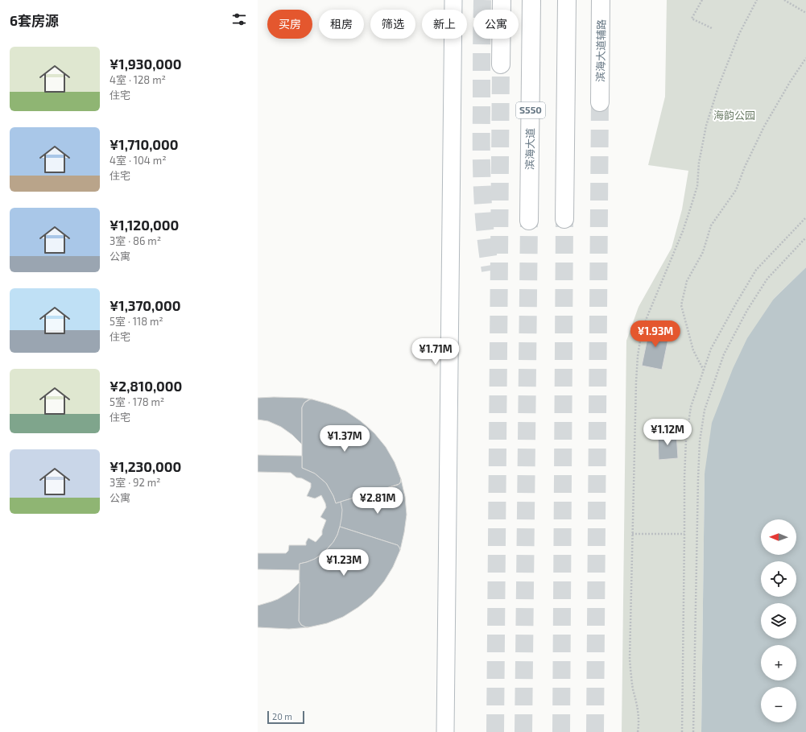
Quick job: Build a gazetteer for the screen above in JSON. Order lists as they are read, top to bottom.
{
  "streets": {
    "main road": ["滨海大道辅路", "S550", "滨海大道"]
  },
  "parks": ["海韵公园"],
  "scale_bar": "20 m",
  "north": "left",
  "page": {
    "heading": "6套房源",
    "chip": [
      "买房",
      "租房",
      "筛选",
      "新上",
      "公寓"
    ],
    "list": [
      {
        "name": "¥1,930,000",
        "note": "4室 · 128 m² · 住宅"
      },
      {
        "name": "¥1,710,000",
        "note": "4室 · 104 m² · 住宅"
      },
      {
        "name": "¥1,120,000",
        "note": "3室 · 86 m² · 公寓"
      },
      {
        "name": "¥1,370,000",
        "note": "5室 · 118 m² · 住宅"
      },
      {
        "name": "¥2,810,000",
        "note": "5室 · 178 m² · 住宅"
      },
      {
        "name": "¥1,230,000",
        "note": "3室 · 92 m² · 公寓"
      }
    ],
    "price": [
      "¥1.93M",
      "¥1.71M",
      "¥1.12M",
      "¥1.37M",
      "¥2.81M",
      "¥1.23M"
    ],
    "map_buttons": ["+", "−"],
    "scale": "20 m"
  }
}
